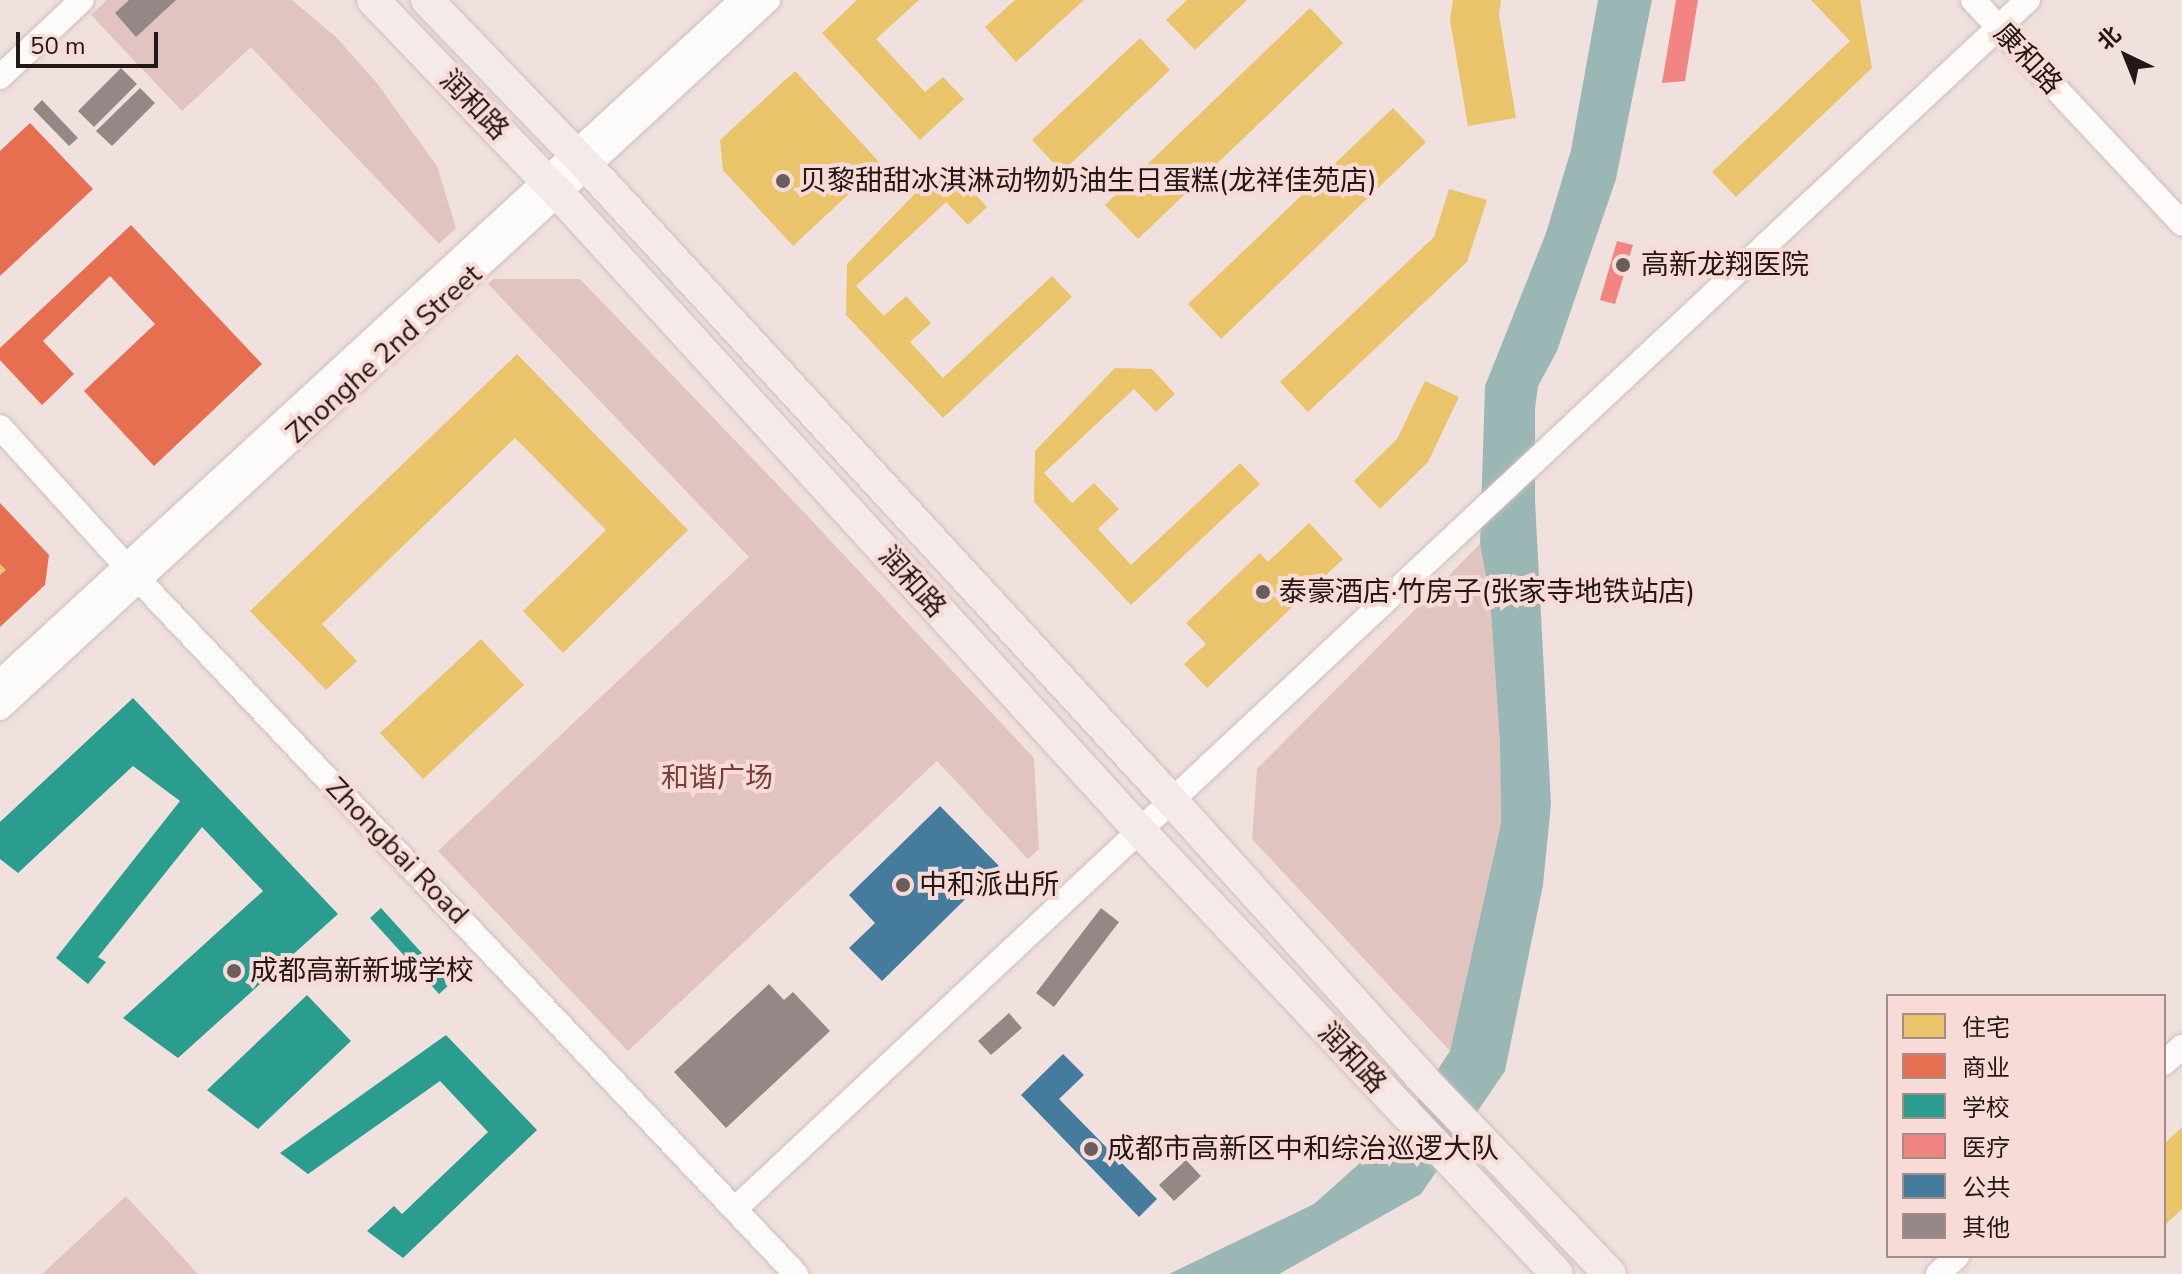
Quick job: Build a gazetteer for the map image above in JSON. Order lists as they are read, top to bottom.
{
  "streets": {
    "main road": ["润和路"],
    "street": ["康和路", "Zhonghe 2nd Street", "Zhongbai Road"]
  },
  "crossings": [
    ["润和路", "Zhonghe 2nd Street"],
    ["Zhonghe 2nd Street", "Zhongbai Road"]
  ],
  "parks": ["和谐广场"],
  "places": [
    "贝黎甜甜冰淇淋动物奶油生日蛋糕(龙祥佳苑店)",
    "高新龙翔医院",
    "泰豪酒店·竹房子(张家寺地铁站店)",
    "中和派出所",
    "成都高新新城学校",
    "成都市高新区中和综治巡逻大队"
  ],
  "legend": [
    "住宅",
    "商业",
    "学校",
    "医疗",
    "公共",
    "其他"
  ],
  "scale_bar": "50 m",
  "north": "top left"
}
